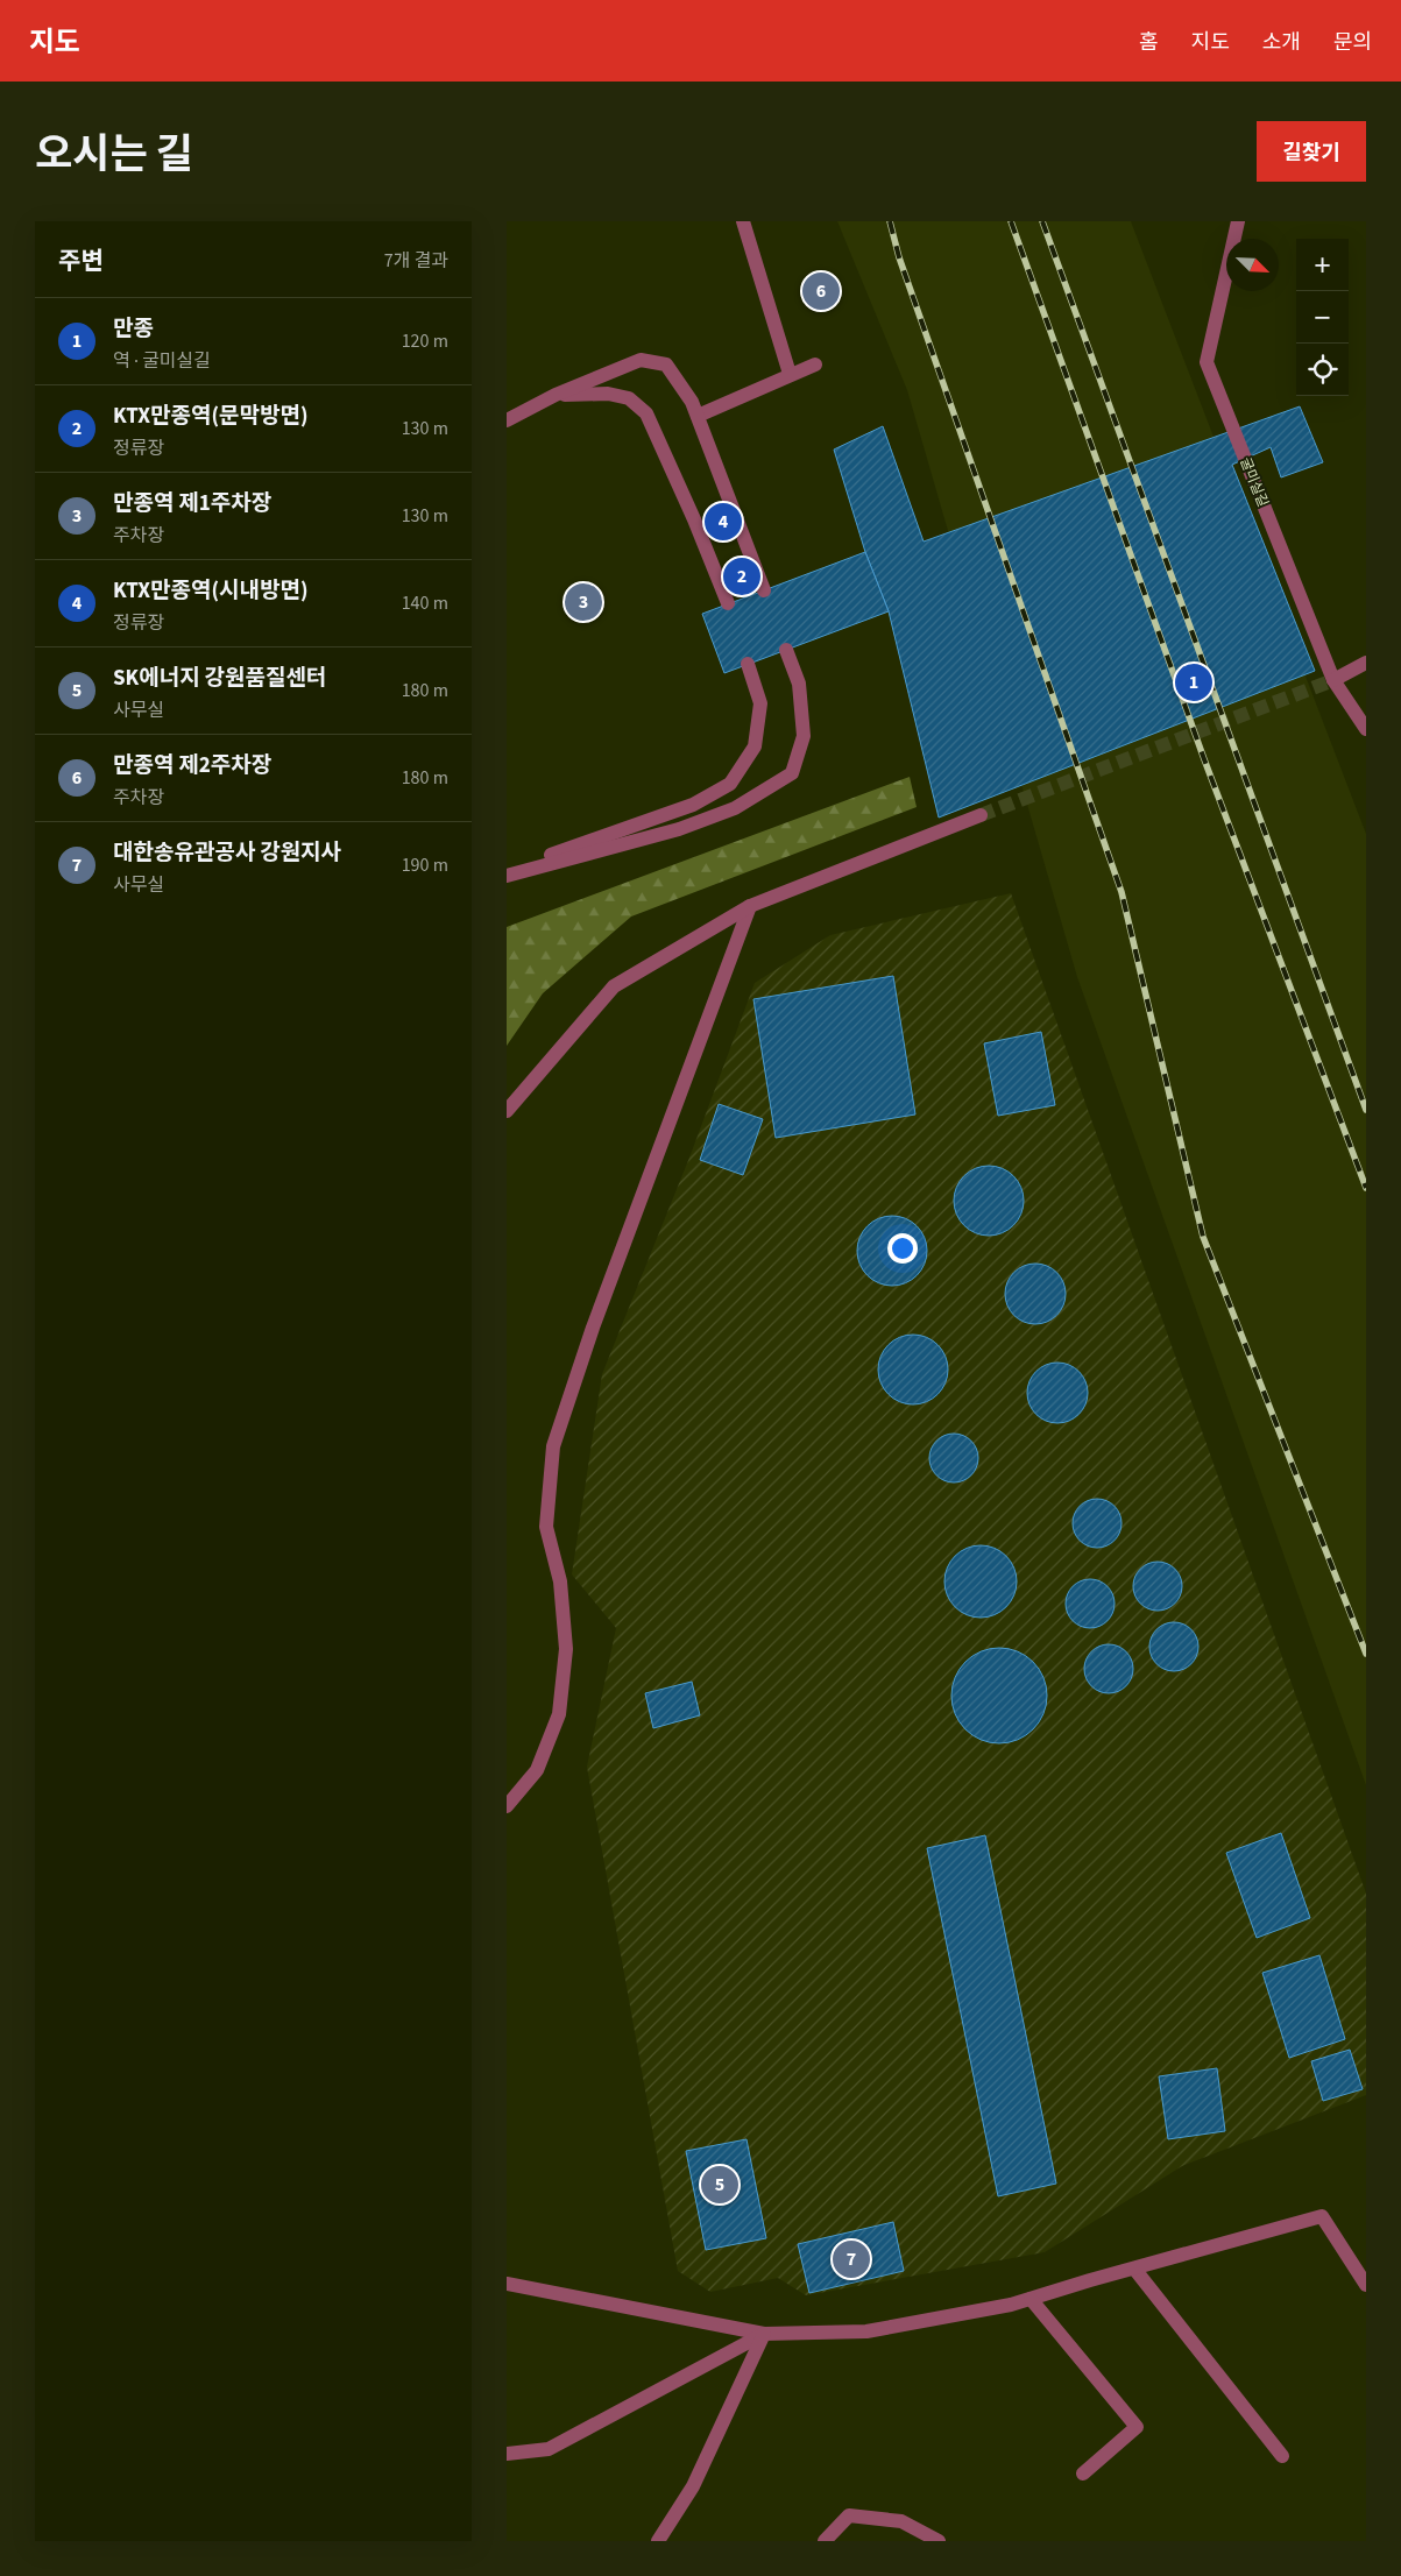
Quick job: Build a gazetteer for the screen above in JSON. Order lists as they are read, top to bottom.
{
  "streets": {
    "street": ["굴미실길"]
  },
  "north": "bottom right",
  "page": {
    "header": "지도",
    "nav": [
      "홈",
      "지도",
      "소개",
      "문의"
    ],
    "title": "오시는 길",
    "buttons": "길찾기",
    "heading": ["주변", "7개 결과"],
    "map_buttons": ["+", "−"],
    "pins": [
      "6",
      "4",
      "2",
      "3",
      "1",
      "5",
      "7"
    ],
    "list": [
      {
        "mark": "1",
        "name": "만종",
        "note": "역 · 굴미실길",
        "value": "120 m"
      },
      {
        "mark": "2",
        "name": "KTX만종역(문막방면)",
        "note": "정류장",
        "value": "130 m"
      },
      {
        "mark": "3",
        "name": "만종역 제1주차장",
        "note": "주차장",
        "value": "130 m"
      },
      {
        "mark": "4",
        "name": "KTX만종역(시내방면)",
        "note": "정류장",
        "value": "140 m"
      },
      {
        "mark": "5",
        "name": "SK에너지 강원품질센터",
        "note": "사무실",
        "value": "180 m"
      },
      {
        "mark": "6",
        "name": "만종역 제2주차장",
        "note": "주차장",
        "value": "180 m"
      },
      {
        "mark": "7",
        "name": "대한송유관공사 강원지사",
        "note": "사무실",
        "value": "190 m"
      }
    ]
  }
}
